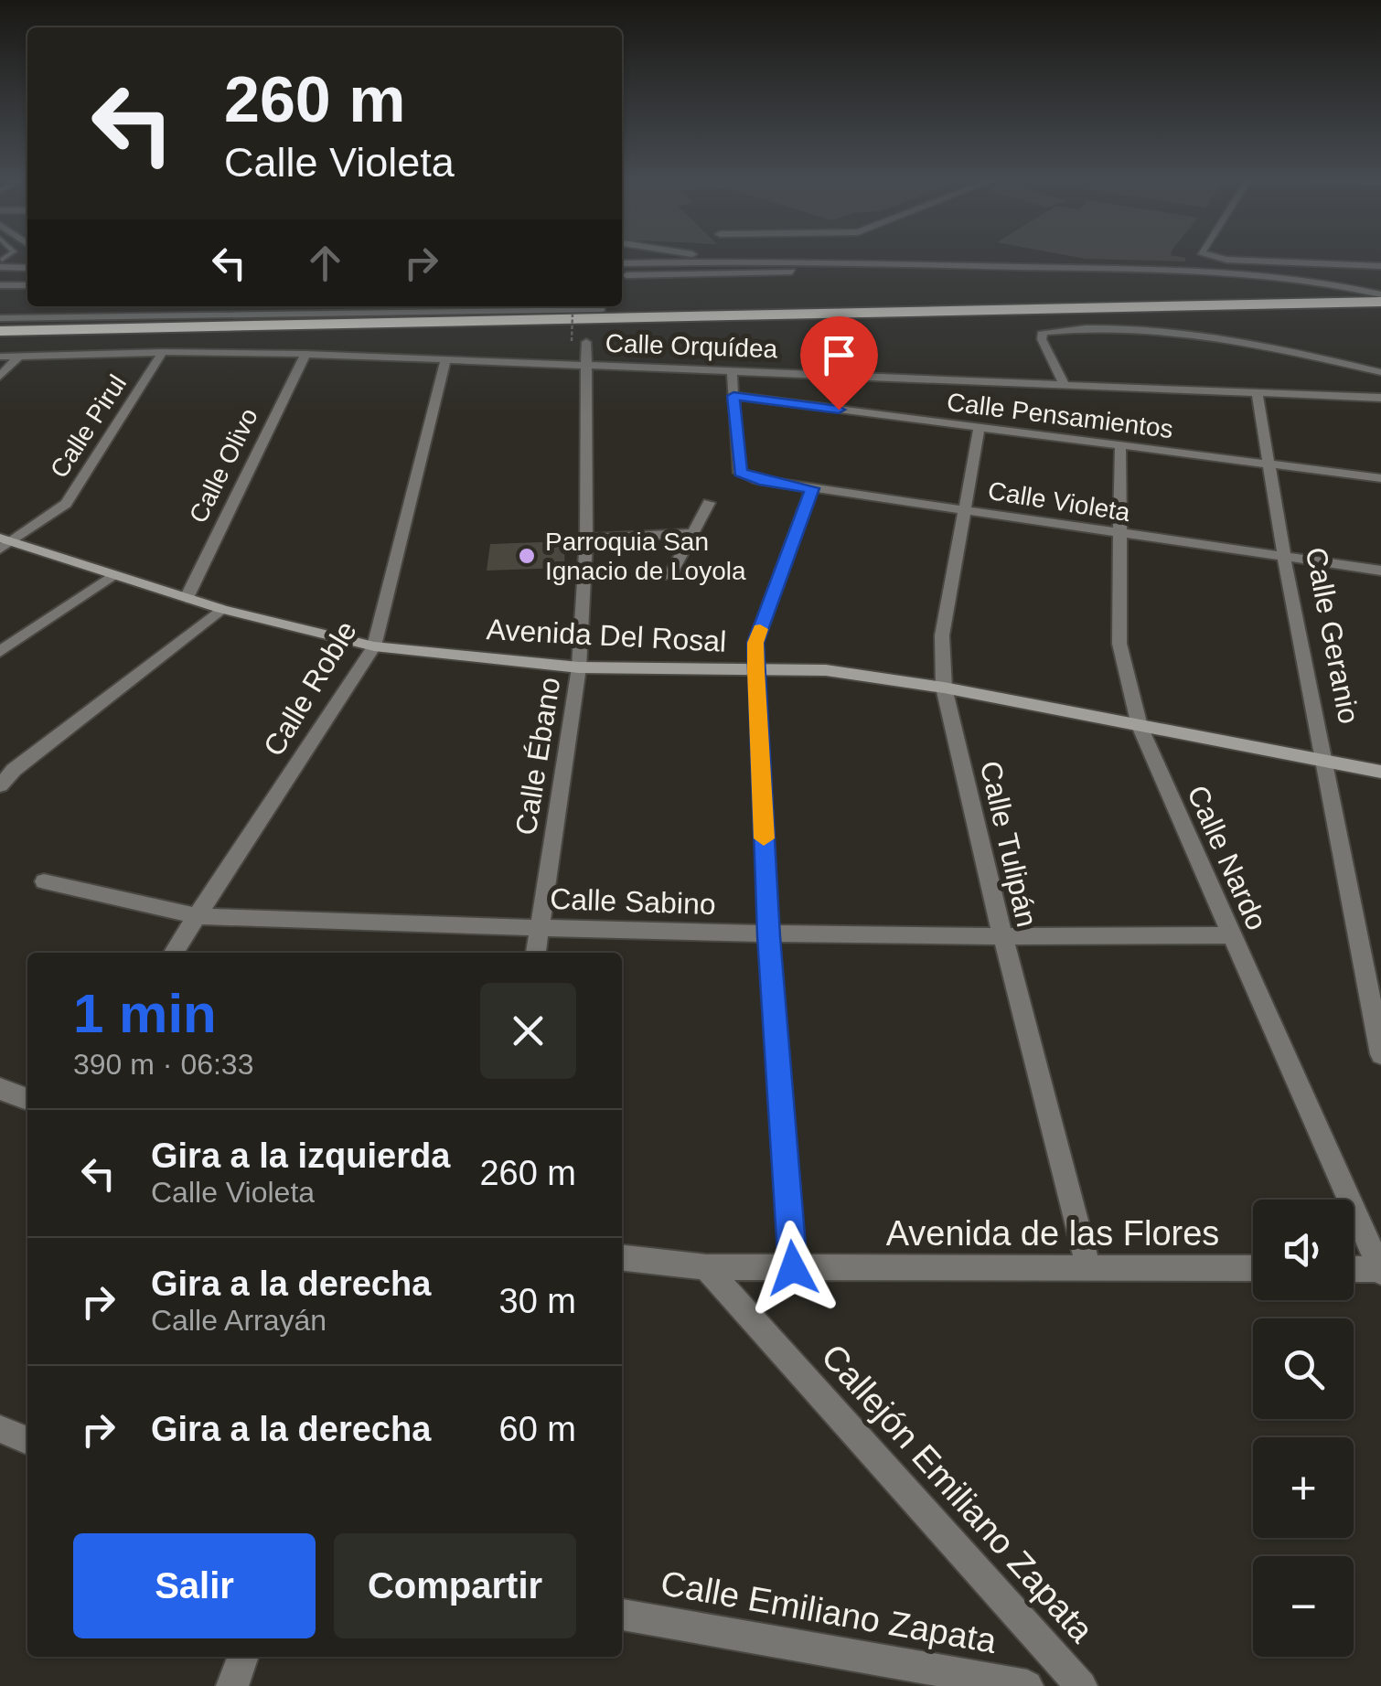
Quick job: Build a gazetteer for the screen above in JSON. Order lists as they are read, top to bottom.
{
  "streets": {
    "street": [
      "Calle Orquídea",
      "Calle Pensamientos",
      "Calle Pirul",
      "Calle Olivo",
      "Calle Violeta",
      "Avenida Del Rosal",
      "Calle Geranio",
      "Calle Roble",
      "Calle Ébano",
      "Calle Tulipán",
      "Calle Nardo",
      "Calle Sabino",
      "Avenida de las Flores",
      "Callejón Emiliano Zapata",
      "Calle Emiliano Zapata"
    ]
  },
  "crossings": [
    ["Calle Orquídea", "Calle Pirul"],
    ["Calle Orquídea", "Calle Olivo"],
    ["Calle Orquídea", "Calle Geranio"],
    ["Calle Orquídea", "Calle Roble"],
    ["Calle Orquídea", "Calle Ébano"],
    ["Calle Pensamientos", "Calle Violeta"],
    ["Calle Pensamientos", "Calle Geranio"],
    ["Calle Pensamientos", "Calle Tulipán"],
    ["Calle Pensamientos", "Calle Nardo"],
    ["Calle Pirul", "Avenida Del Rosal"],
    ["Calle Olivo", "Avenida Del Rosal"],
    ["Calle Violeta", "Calle Geranio"],
    ["Calle Violeta", "Calle Tulipán"],
    ["Calle Violeta", "Calle Nardo"],
    ["Avenida Del Rosal", "Calle Geranio"],
    ["Avenida Del Rosal", "Calle Roble"],
    ["Avenida Del Rosal", "Calle Ébano"],
    ["Avenida Del Rosal", "Calle Tulipán"],
    ["Avenida Del Rosal", "Calle Nardo"],
    ["Calle Roble", "Calle Sabino"],
    ["Calle Ébano", "Calle Sabino"],
    ["Calle Tulipán", "Calle Sabino"],
    ["Calle Tulipán", "Avenida de las Flores"],
    ["Calle Nardo", "Calle Sabino"],
    ["Avenida de las Flores", "Callejón Emiliano Zapata"]
  ],
  "places": ["Parroquia San Ignacio de Loyola"],
  "page": {
    "turn": ["260 m", "Calle Violeta"],
    "heading": ["1 min", "390 m · 06:33"],
    "list": [
      {
        "name": "Gira a la izquierda",
        "note": "Calle Violeta",
        "value": "260 m"
      },
      {
        "name": "Gira a la derecha",
        "note": "Calle Arrayán",
        "value": "30 m"
      },
      {
        "name": "Gira a la derecha",
        "value": "60 m"
      }
    ],
    "map_buttons": ["+", "−"],
    "buttons": ["Salir", "Compartir"]
  }
}
